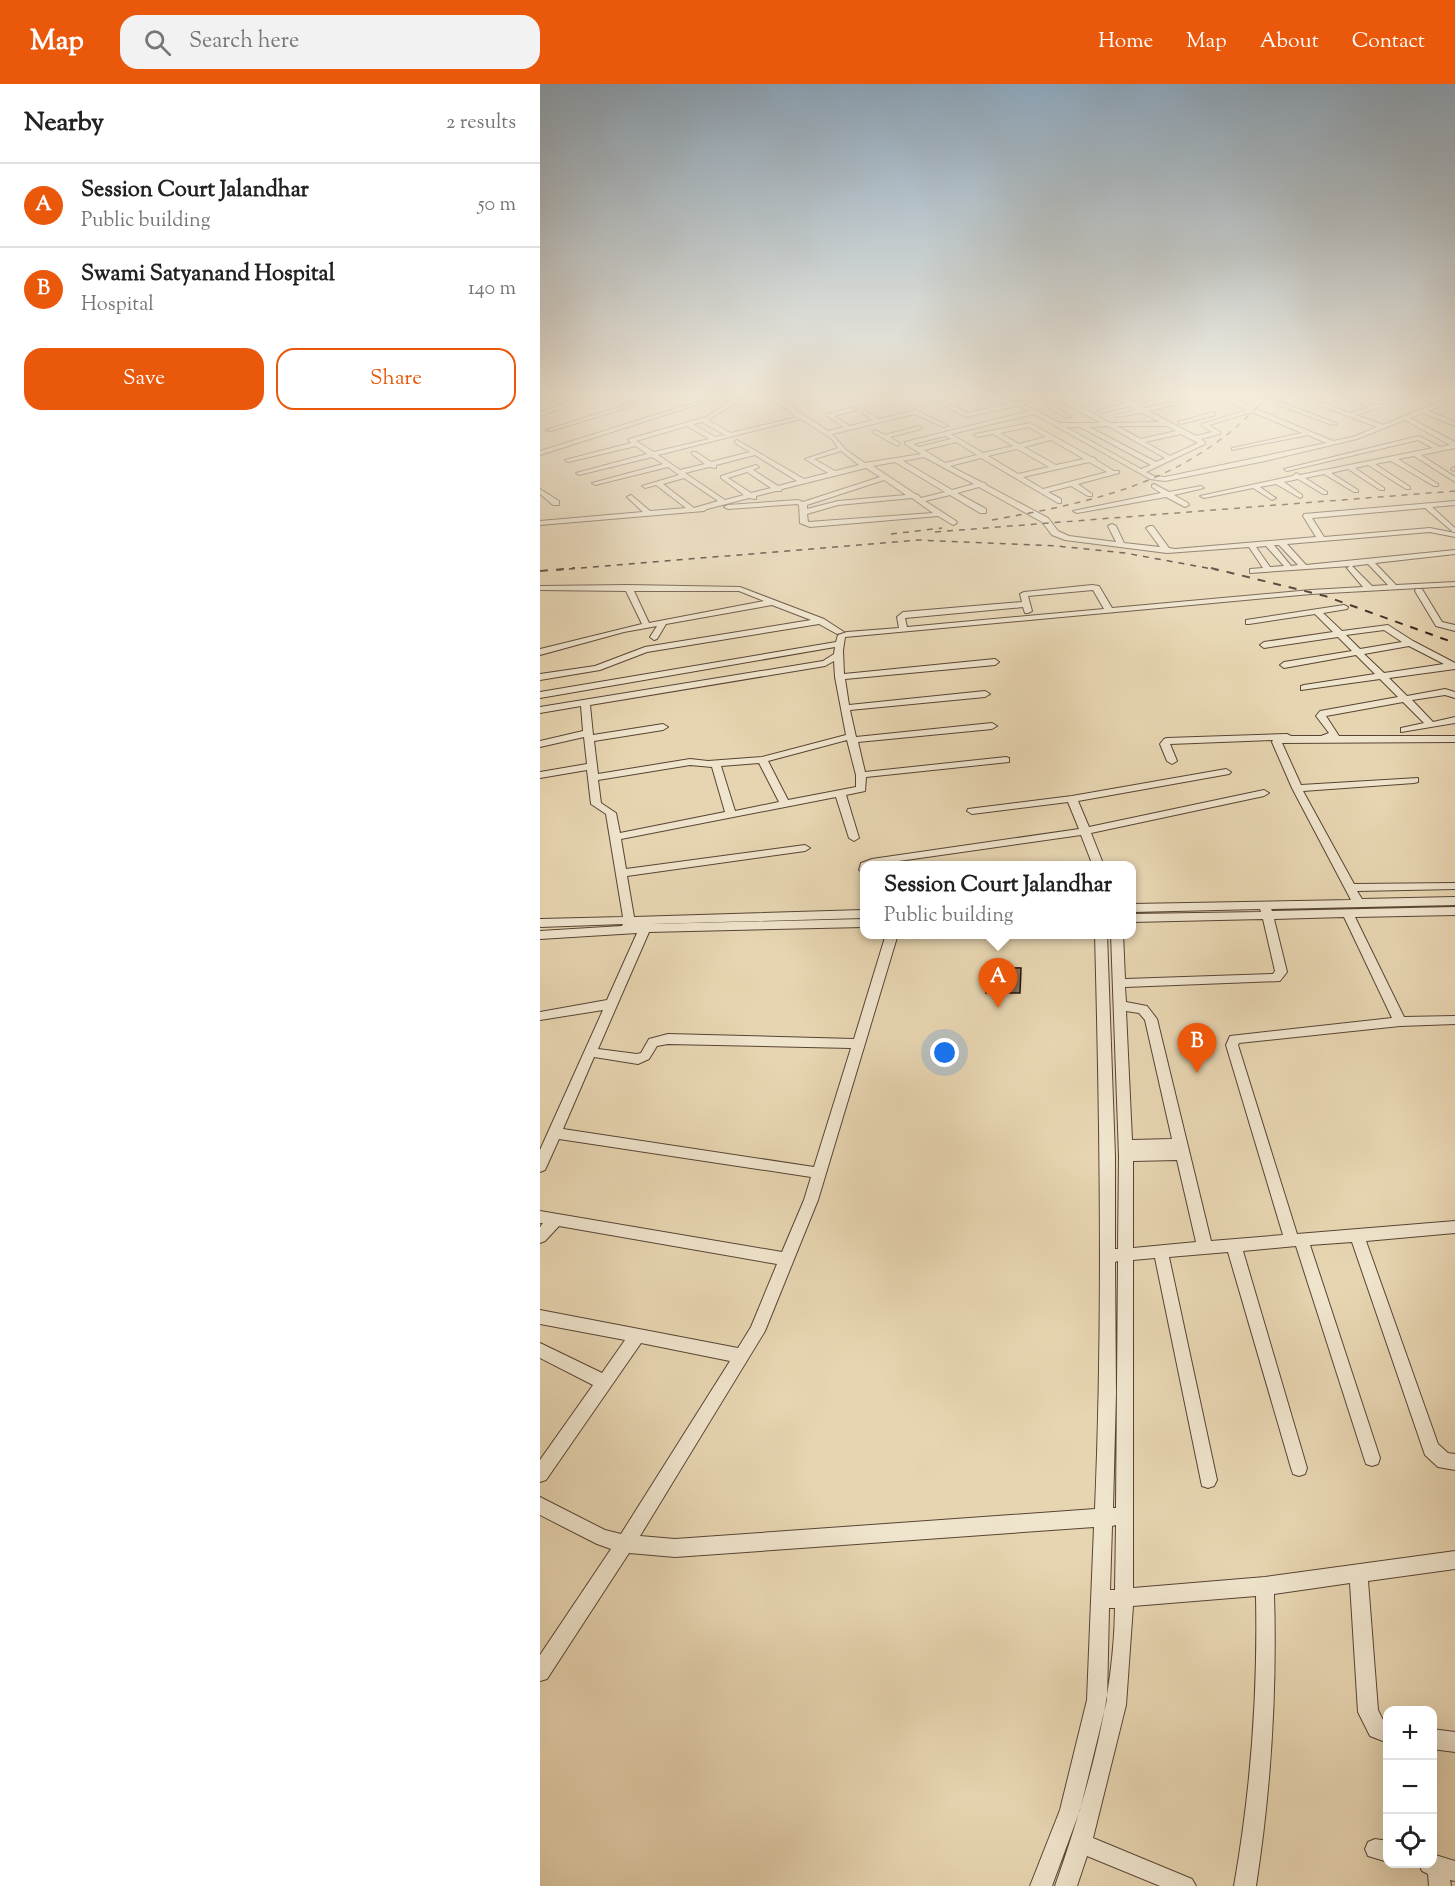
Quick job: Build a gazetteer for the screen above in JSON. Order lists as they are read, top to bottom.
{
  "page": {
    "header": "Map",
    "search": "Search here",
    "nav": [
      "Home",
      "Map",
      "About",
      "Contact"
    ],
    "heading": ["Nearby", "2 results"],
    "list": [
      {
        "mark": "A",
        "name": "Session Court Jalandhar",
        "note": "Public building",
        "value": "50 m"
      },
      {
        "mark": "B",
        "name": "Swami Satyanand Hospital",
        "note": "Hospital",
        "value": "140 m"
      }
    ],
    "buttons": ["Save", "Share"],
    "popup": ["Session Court Jalandhar", "Public building"],
    "pins": ["A", "B"],
    "map_buttons": ["+", "−"]
  }
}
